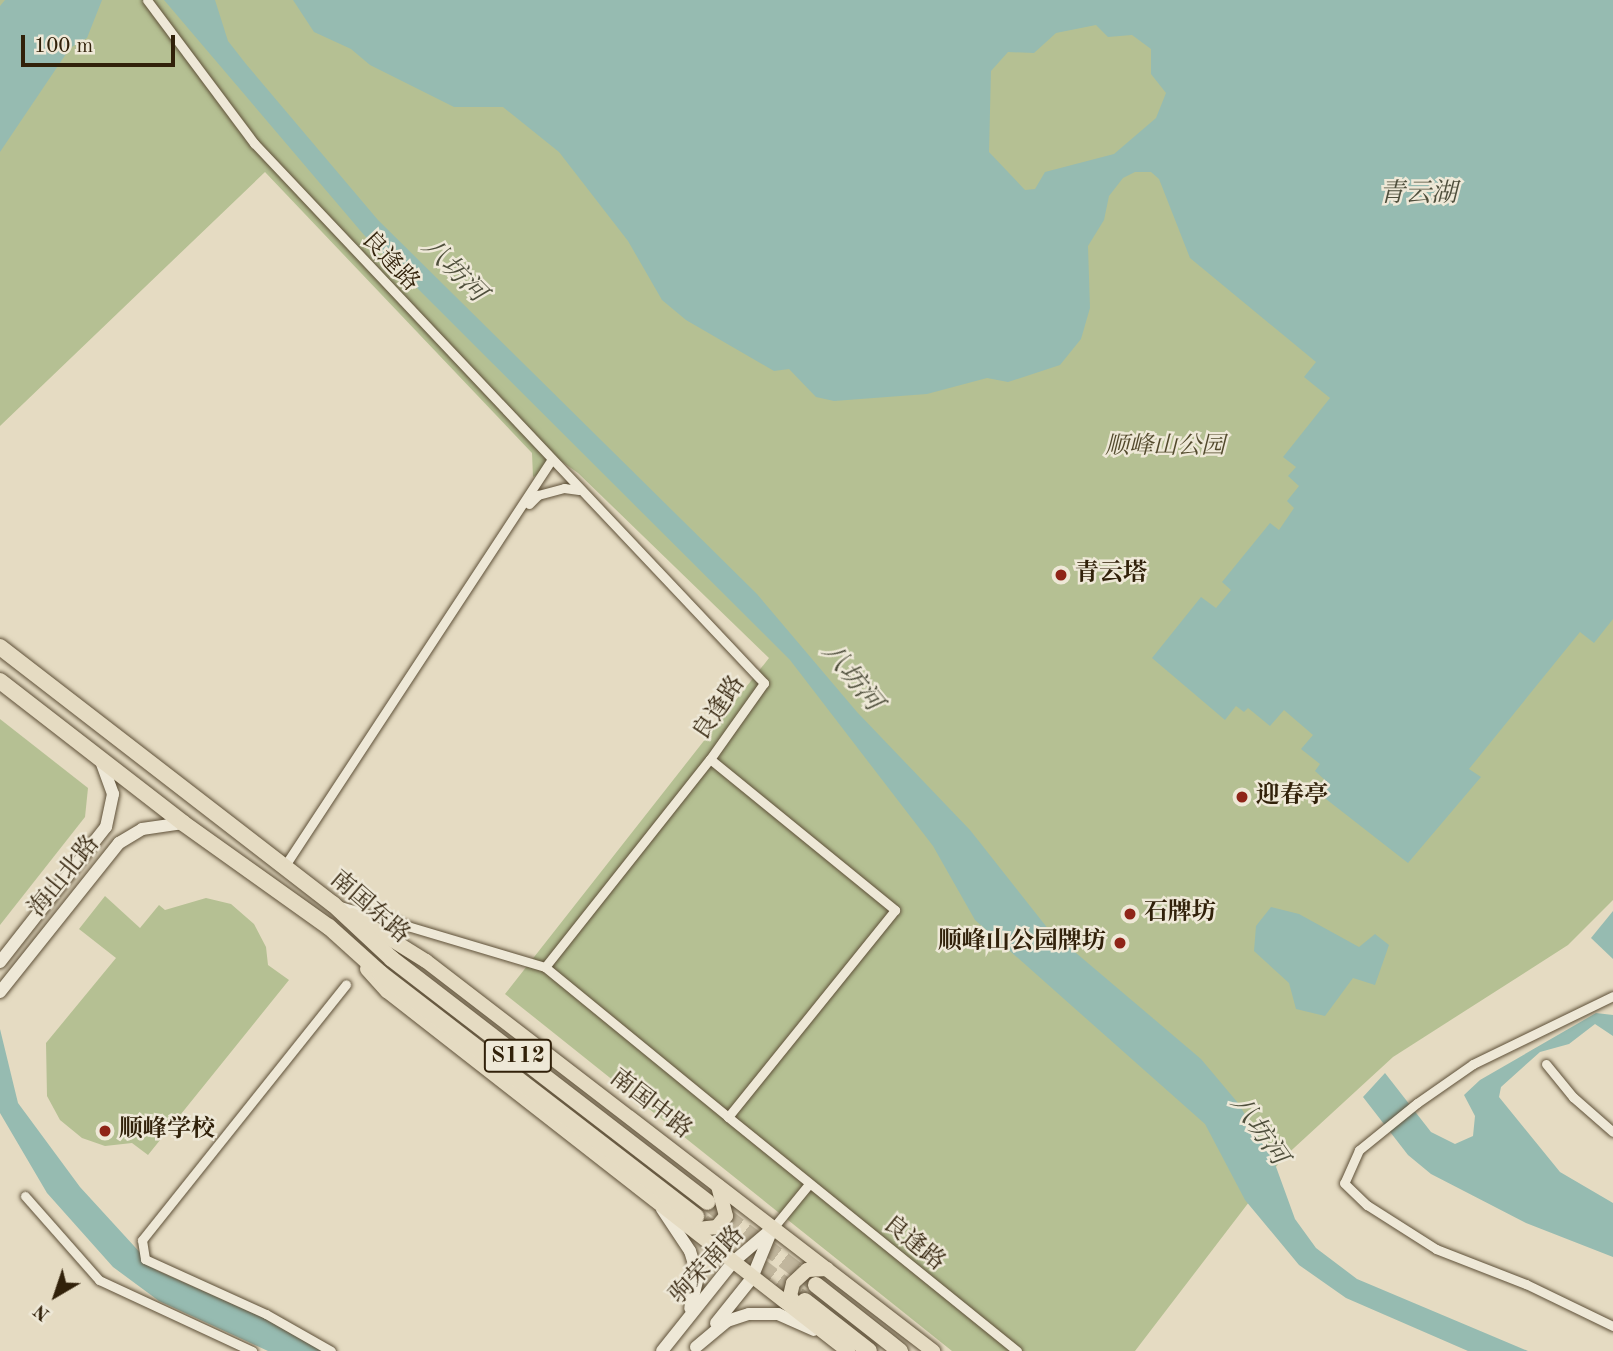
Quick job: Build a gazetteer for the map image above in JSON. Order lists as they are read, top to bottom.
{
  "streets": {
    "highway": ["南国东路", "S112"],
    "main road": ["南国中路"],
    "street": ["良逢路", "海山北路", "驹荣南路"]
  },
  "crossings": [
    ["海山北路", "南国东路"],
    ["南国东路", "S112"],
    ["南国东路", "南国中路"],
    ["S112", "驹荣南路"],
    ["南国中路", "驹荣南路"]
  ],
  "water": ["青云湖", "八坊河"],
  "parks": ["顺峰山公园"],
  "places": [
    "青云塔",
    "迎春亭",
    "石牌坊",
    "顺峰山公园牌坊",
    "顺峰学校"
  ],
  "scale_bar": "100 m",
  "north": "bottom left"
}
